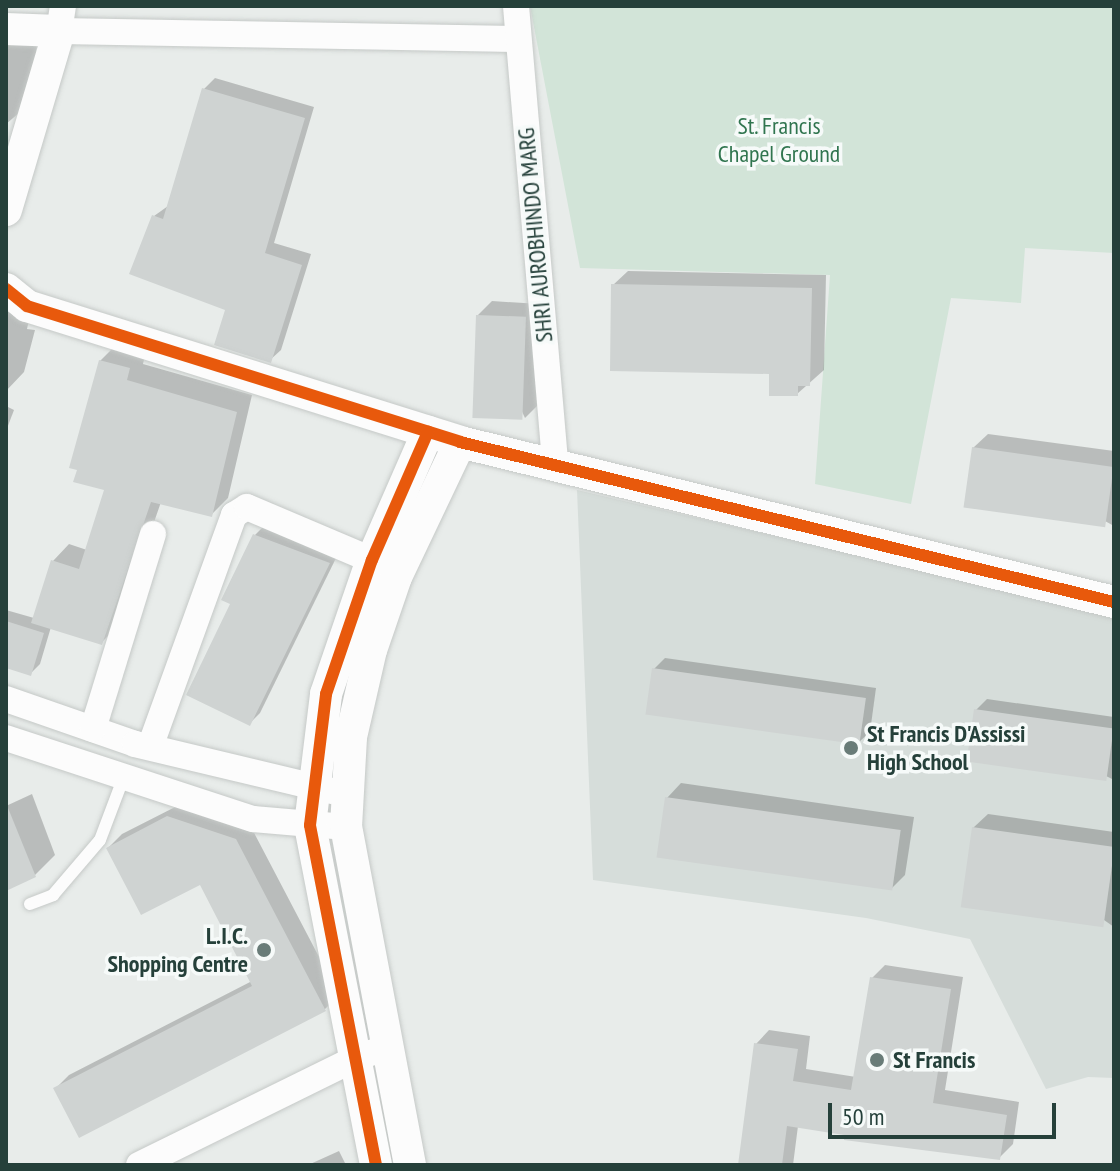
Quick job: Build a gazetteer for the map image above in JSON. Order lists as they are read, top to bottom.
{
  "streets": {
    "street": ["SHRI AUROBHINDO MARG"]
  },
  "parks": ["St. Francis Chapel Ground"],
  "places": ["St Francis D'Assissi High School", "L.I.C. Shopping Centre", "St Francis"],
  "scale_bar": "50 m"
}
